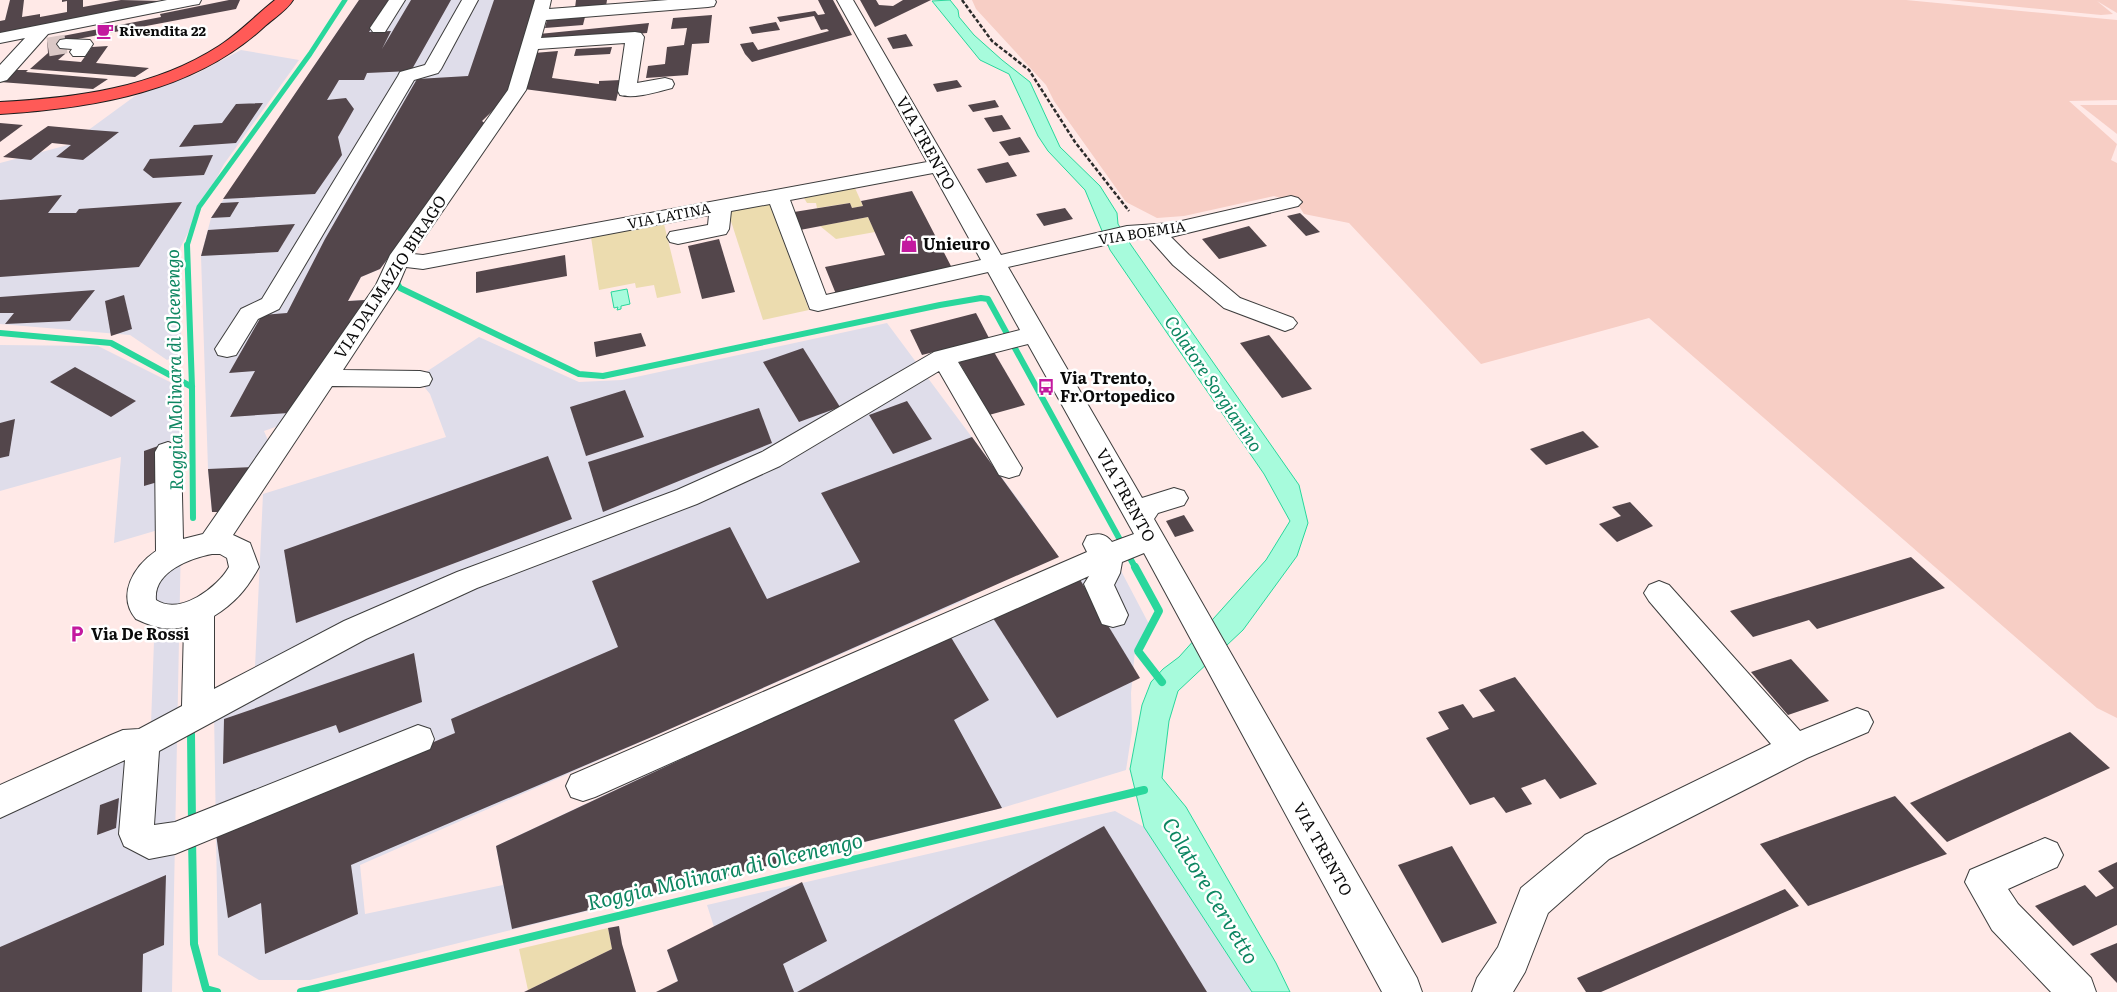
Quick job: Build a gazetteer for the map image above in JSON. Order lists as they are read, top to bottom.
{
  "streets": {
    "street": [
      "VIA TRENTO",
      "VIA LATINA",
      "VIA BOEMIA",
      "VIA DALMAZIO BIRAGO"
    ]
  },
  "crossings": [
    ["VIA TRENTO", "VIA LATINA"],
    ["VIA TRENTO", "VIA BOEMIA"],
    ["VIA LATINA", "VIA BOEMIA"],
    ["VIA LATINA", "VIA DALMAZIO BIRAGO"]
  ],
  "water": ["Roggia Molinara di Olcenengo", "Colatore Sorgianino", "Colatore Cervetto"],
  "places": {
    "cafe": ["Rivendita 22"],
    "shop": ["Unieuro"],
    "bus stop": ["Via Trento, Fr.Ortopedico"],
    "parking": ["Via De Rossi"]
  }
}
